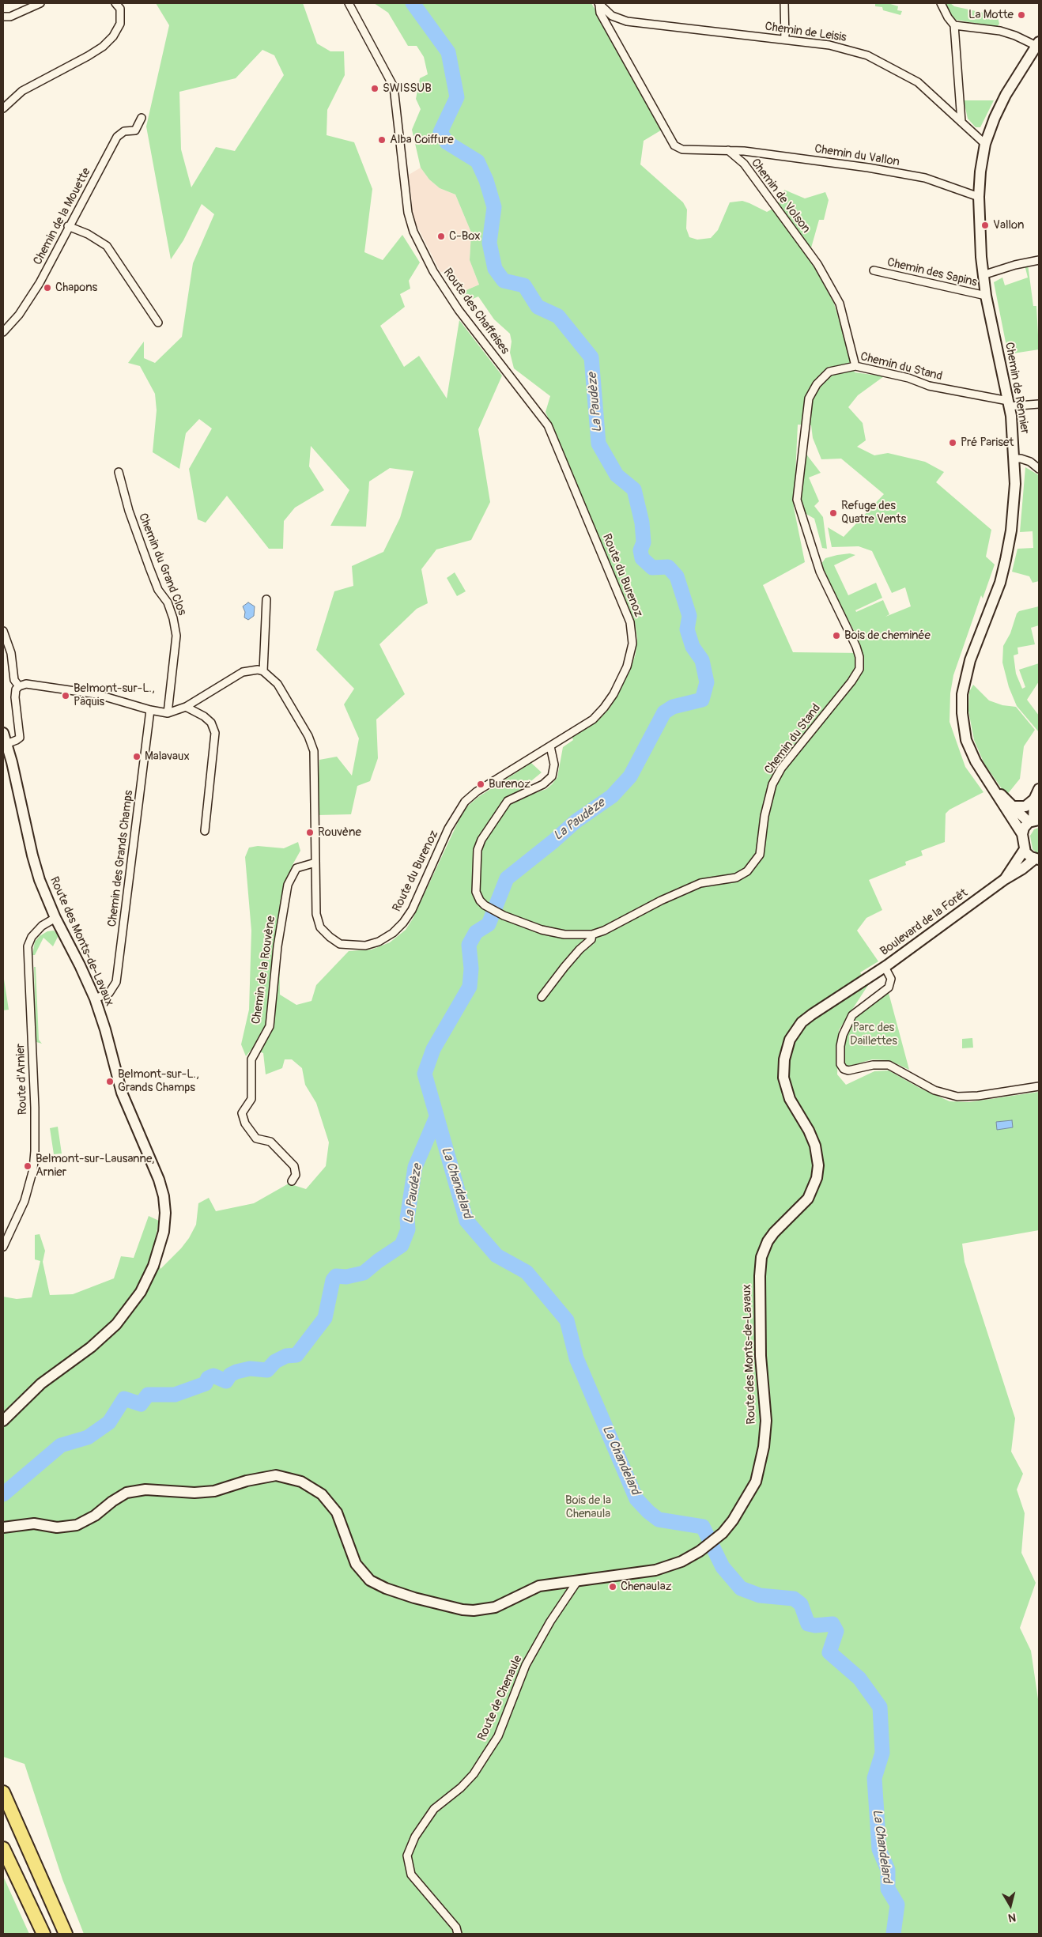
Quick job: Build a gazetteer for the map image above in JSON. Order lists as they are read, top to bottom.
{
  "streets": {
    "street": [
      "Chemin de Leisis",
      "Chemin du Vallon",
      "Chemin de Volson",
      "Chemin de la Mouette",
      "Chemin des Sapins",
      "Route des Chaffeises",
      "Chemin du Stand",
      "Chemin de Rennier",
      "Chemin du Grand Clos",
      "Route du Burenoz",
      "Chemin des Grands Champs",
      "Boulevard de la Forêt",
      "Route des Monts-de-Lavaux",
      "Chemin de la Rouvène",
      "Route d'Arnier",
      "Route de Chenaule"
    ]
  },
  "crossings": [
    ["Chemin de Leisis", "Chemin de Rennier"],
    ["Chemin du Vallon", "Chemin de Volson"],
    ["Chemin du Vallon", "Chemin de Rennier"],
    ["Chemin de Volson", "Chemin du Stand"],
    ["Chemin des Sapins", "Chemin de Rennier"],
    ["Route des Chaffeises", "Route du Burenoz"],
    ["Chemin du Stand", "Chemin de Rennier"],
    ["Chemin du Stand", "Route du Burenoz"],
    ["Route du Burenoz", "Chemin de la Rouvène"],
    ["Chemin des Grands Champs", "Route des Monts-de-Lavaux"],
    ["Boulevard de la Forêt", "Route des Monts-de-Lavaux"],
    ["Route des Monts-de-Lavaux", "Route d'Arnier"],
    ["Route des Monts-de-Lavaux", "Route de Chenaule"]
  ],
  "water": ["La Paudèze", "La Chandelard"],
  "parks": ["Parc des Daillettes", "Bois de la Chenaula"],
  "places": [
    "La Motte",
    "SWISSUB",
    "Alba Coiffure",
    "Vallon",
    "C-Box",
    "Chapons",
    "Pré Pariset",
    "Refuge des Quatre Vents",
    "Bois de cheminée",
    "Belmont-sur-L., Pâquis",
    "Malavaux",
    "Burenoz",
    "Rouvène",
    "Belmont-sur-L., Grands Champs",
    "Belmont-sur-Lausanne, Arnier",
    "Chenaulaz"
  ],
  "north": "bottom"
}
